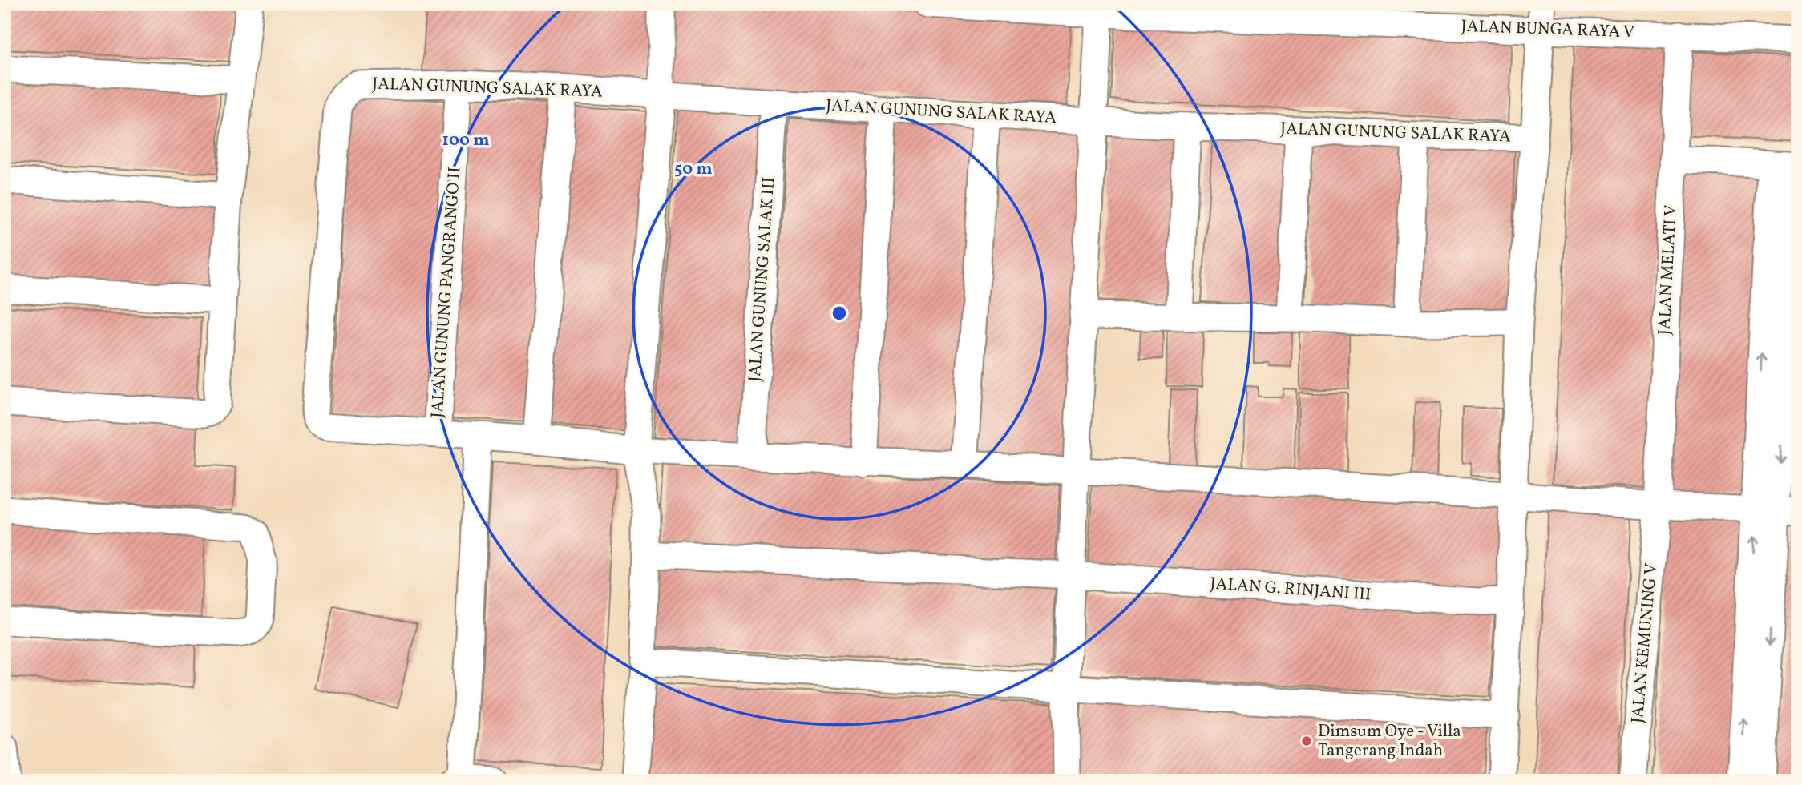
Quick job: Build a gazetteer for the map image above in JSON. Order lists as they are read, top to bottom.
{
  "streets": {
    "street": [
      "JALAN BUNGA RAYA V",
      "JALAN GUNUNG SALAK RAYA",
      "JALAN MELATI V",
      "JALAN GUNUNG SALAK III",
      "JALAN GUNUNG PANGRANGO II",
      "JALAN G. RINJANI III",
      "JALAN KEMUNING V"
    ]
  },
  "crossings": [
    ["JALAN BUNGA RAYA V", "JALAN MELATI V"],
    ["JALAN GUNUNG SALAK RAYA", "JALAN GUNUNG SALAK III"],
    ["JALAN GUNUNG SALAK RAYA", "JALAN GUNUNG PANGRANGO II"],
    ["JALAN MELATI V", "JALAN KEMUNING V"]
  ],
  "places": ["Dimsum Oye - Villa Tangerang Indah"],
  "rings": ["100 m", "50 m"]
}
